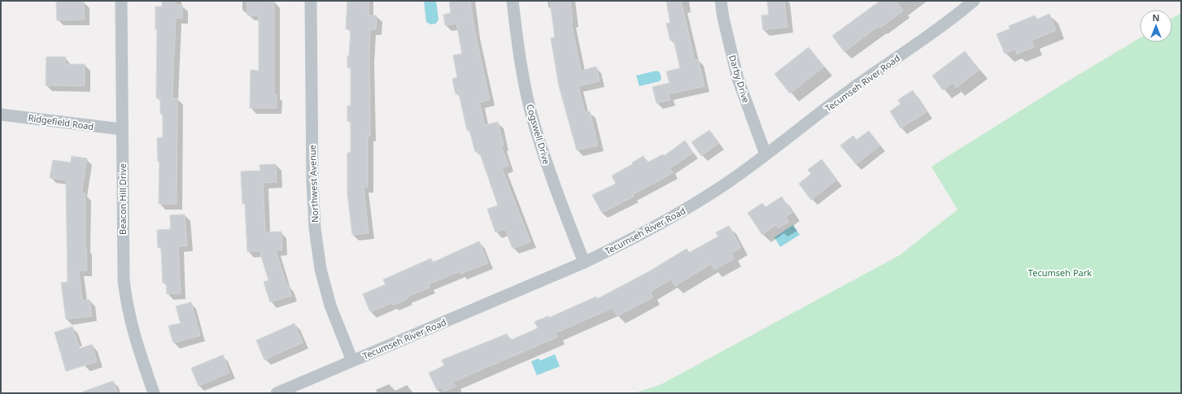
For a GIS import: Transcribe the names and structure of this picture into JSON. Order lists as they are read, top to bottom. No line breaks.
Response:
{"streets":{"street":["Darby Drive","Tecumseh River Road","Ridgefield Road","Cogswell Drive","Northwest Avenue","Beacon Hill Drive"]},"crossings":[["Darby Drive","Tecumseh River Road"],["Tecumseh River Road","Cogswell Drive"],["Tecumseh River Road","Northwest Avenue"],["Ridgefield Road","Beacon Hill Drive"]],"parks":["Tecumseh Park"],"north":"top"}
